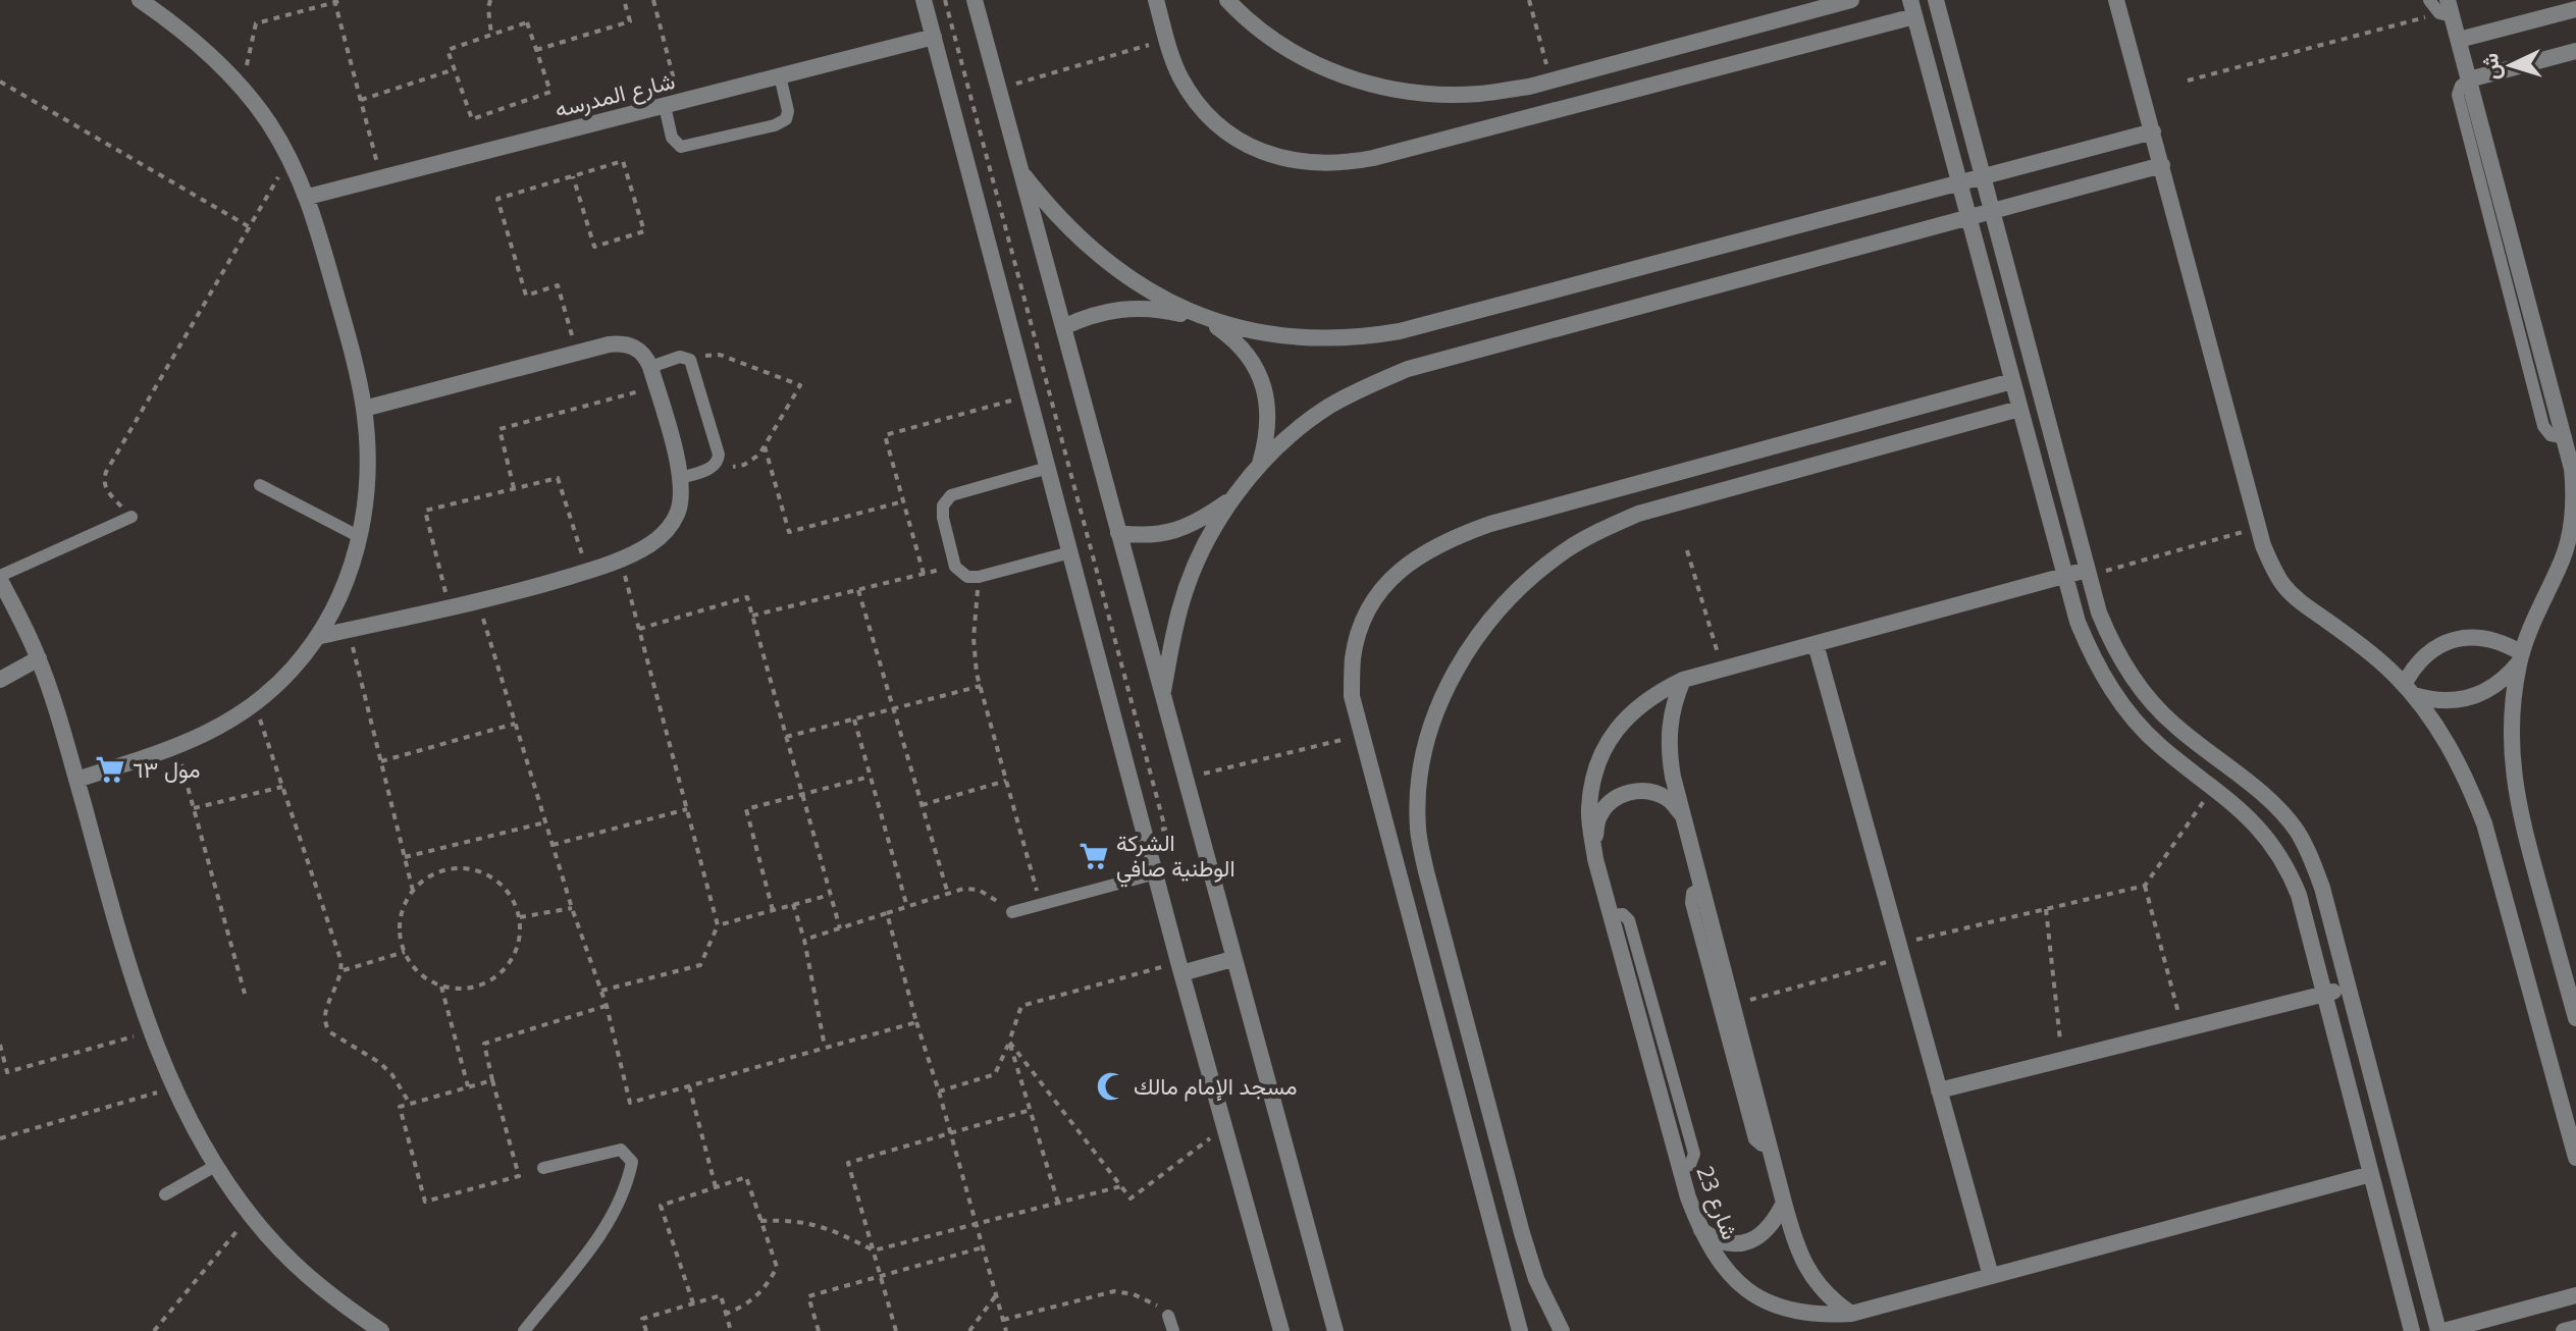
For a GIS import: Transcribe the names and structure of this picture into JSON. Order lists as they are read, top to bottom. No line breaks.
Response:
{"streets":{"street":["شارع المدرسه","شارع 23"]},"places":{"supermarket":["مول ٦٣","الشركة الوطنية صافي"],"mosque":["مسجد الإمام مالك"]},"north":"left"}
